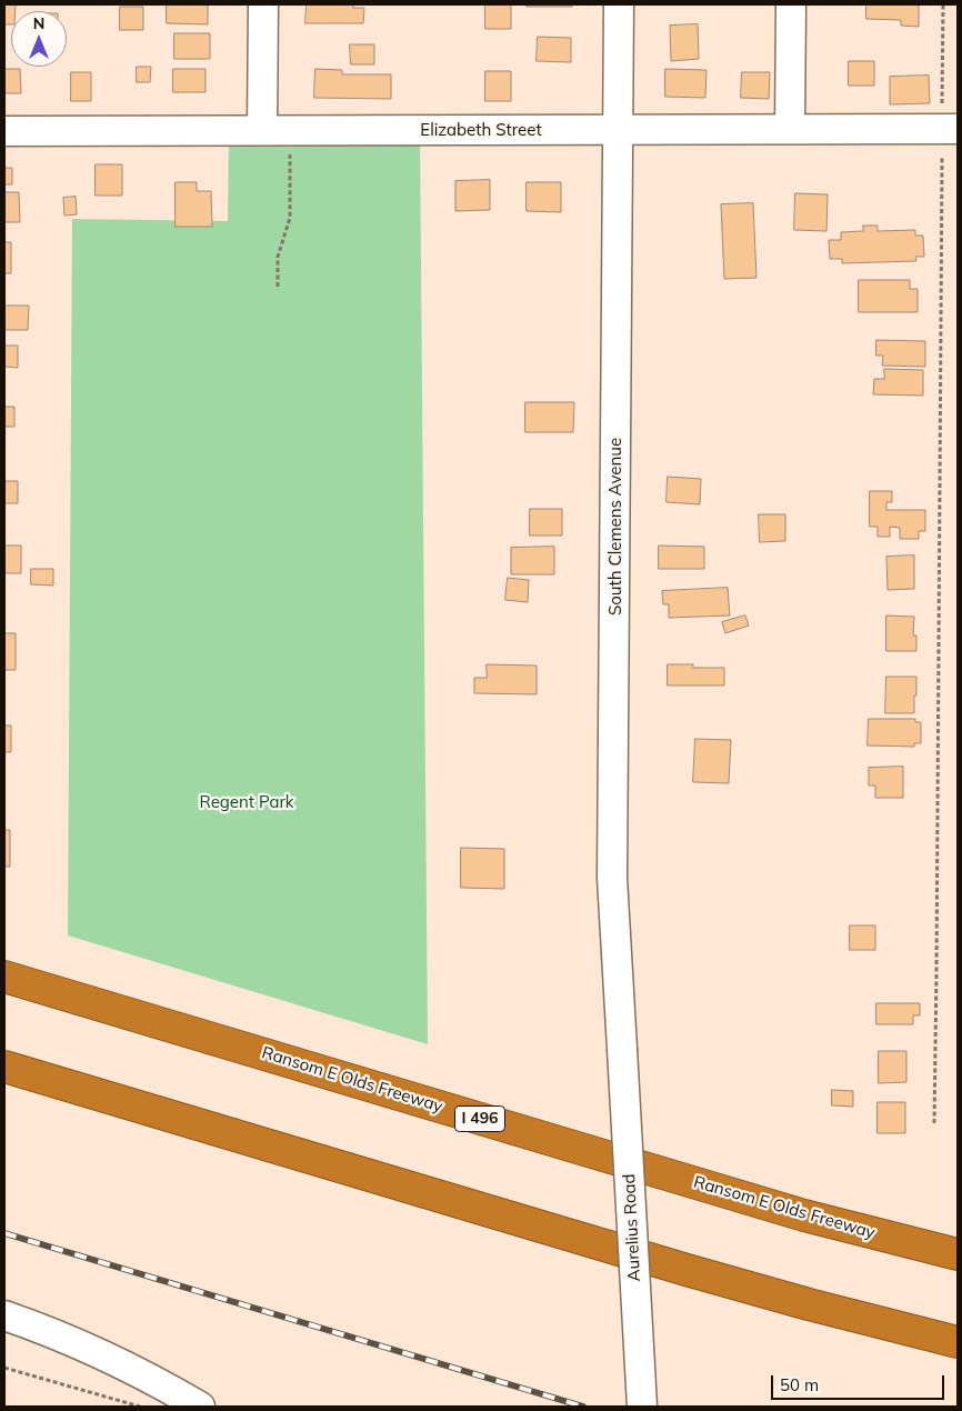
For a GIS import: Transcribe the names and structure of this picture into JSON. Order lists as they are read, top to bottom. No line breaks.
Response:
{"streets":{"highway":["Ransom E Olds Freeway","I 496"],"street":["Elizabeth Street","South Clemens Avenue","Aurelius Road"]},"crossings":[["Elizabeth Street","South Clemens Avenue"],["South Clemens Avenue","Aurelius Road"]],"parks":["Regent Park"],"scale_bar":"50 m","north":"top"}
